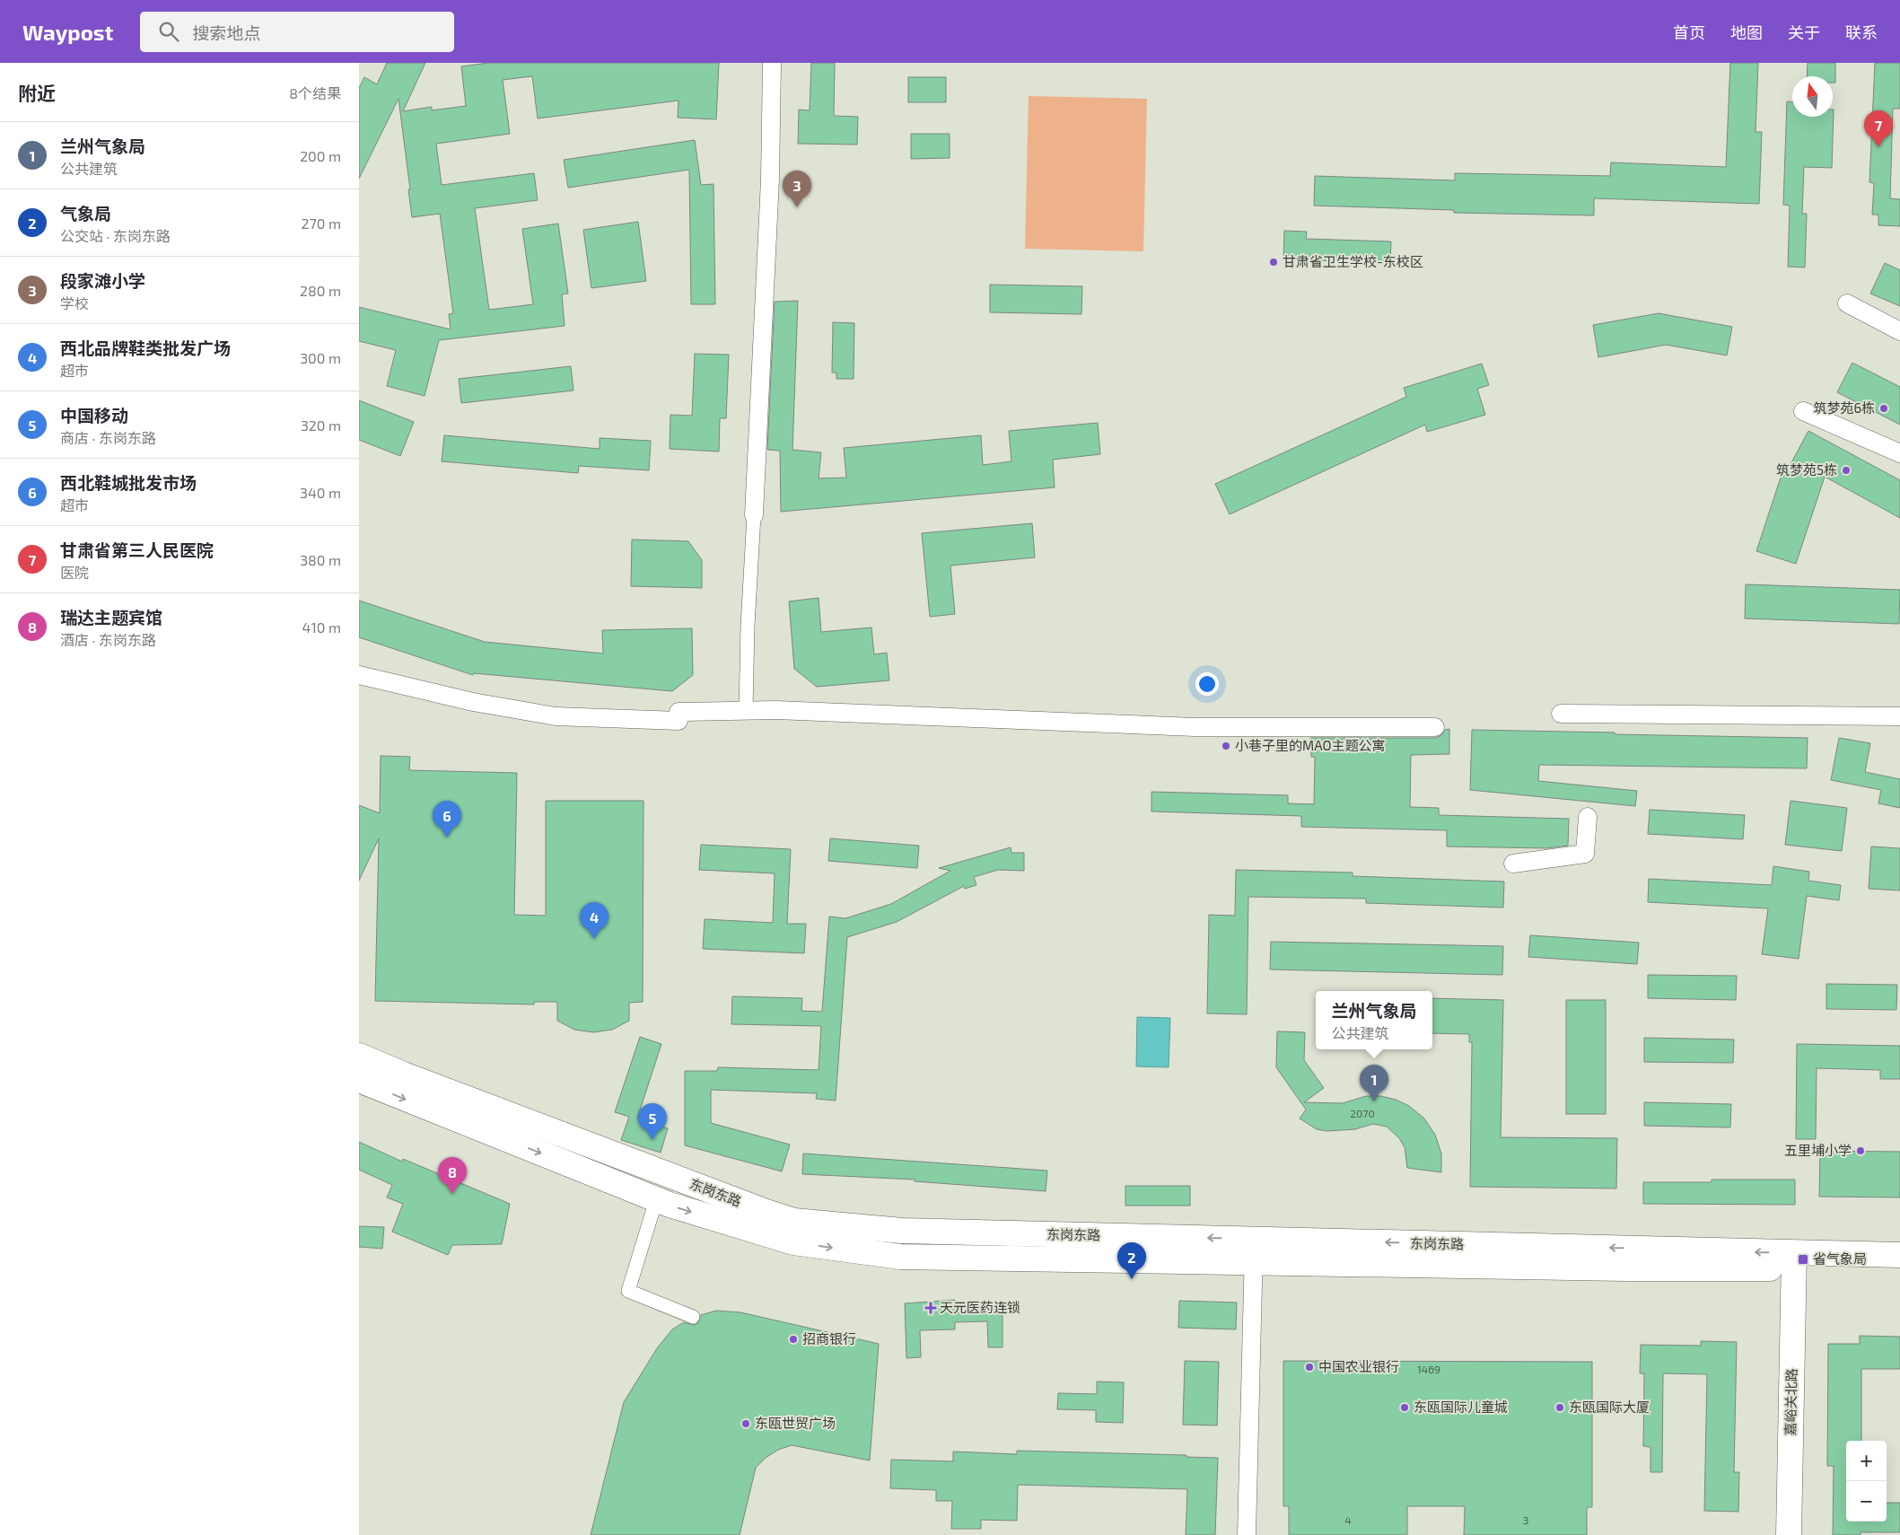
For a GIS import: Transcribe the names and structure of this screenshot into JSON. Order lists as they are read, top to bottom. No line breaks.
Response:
{"streets":{"main road":["东岗东路","嘉峪关北路"]},"crossings":[["东岗东路","嘉峪关北路"]],"places":{"other":["甘肃省卫生学校-东校区","筑梦苑6栋","筑梦苑5栋","小巷子里的MAO主题公寓","五里埔小学","招商银行","中国农业银行","东瓯国际儿童城","东瓯国际大厦","东瓯世贸广场"],"transit":["省气象局"],"health":["天元医药连锁"]},"house_numbers":["2070","1469","4","3"],"north":"top","page":{"header":"Waypost","search":"搜索地点","nav":["首页","地图","关于","联系"],"heading":["附近","8个结果"],"pins":["7","3","6","4","1","5","8","2"],"list":[{"mark":"1","name":"兰州气象局","note":"公共建筑","value":"200 m"},{"mark":"2","name":"气象局","note":"公交站 · 东岗东路","value":"270 m"},{"mark":"3","name":"段家滩小学","note":"学校","value":"280 m"},{"mark":"4","name":"西北品牌鞋类批发广场","note":"超市","value":"300 m"},{"mark":"5","name":"中国移动","note":"商店 · 东岗东路","value":"320 m"},{"mark":"6","name":"西北鞋城批发市场","note":"超市","value":"340 m"},{"mark":"7","name":"甘肃省第三人民医院","note":"医院","value":"380 m"},{"mark":"8","name":"瑞达主题宾馆","note":"酒店 · 东岗东路","value":"410 m"}],"popup":["兰州气象局","公共建筑"],"map_buttons":["+","−"]}}
